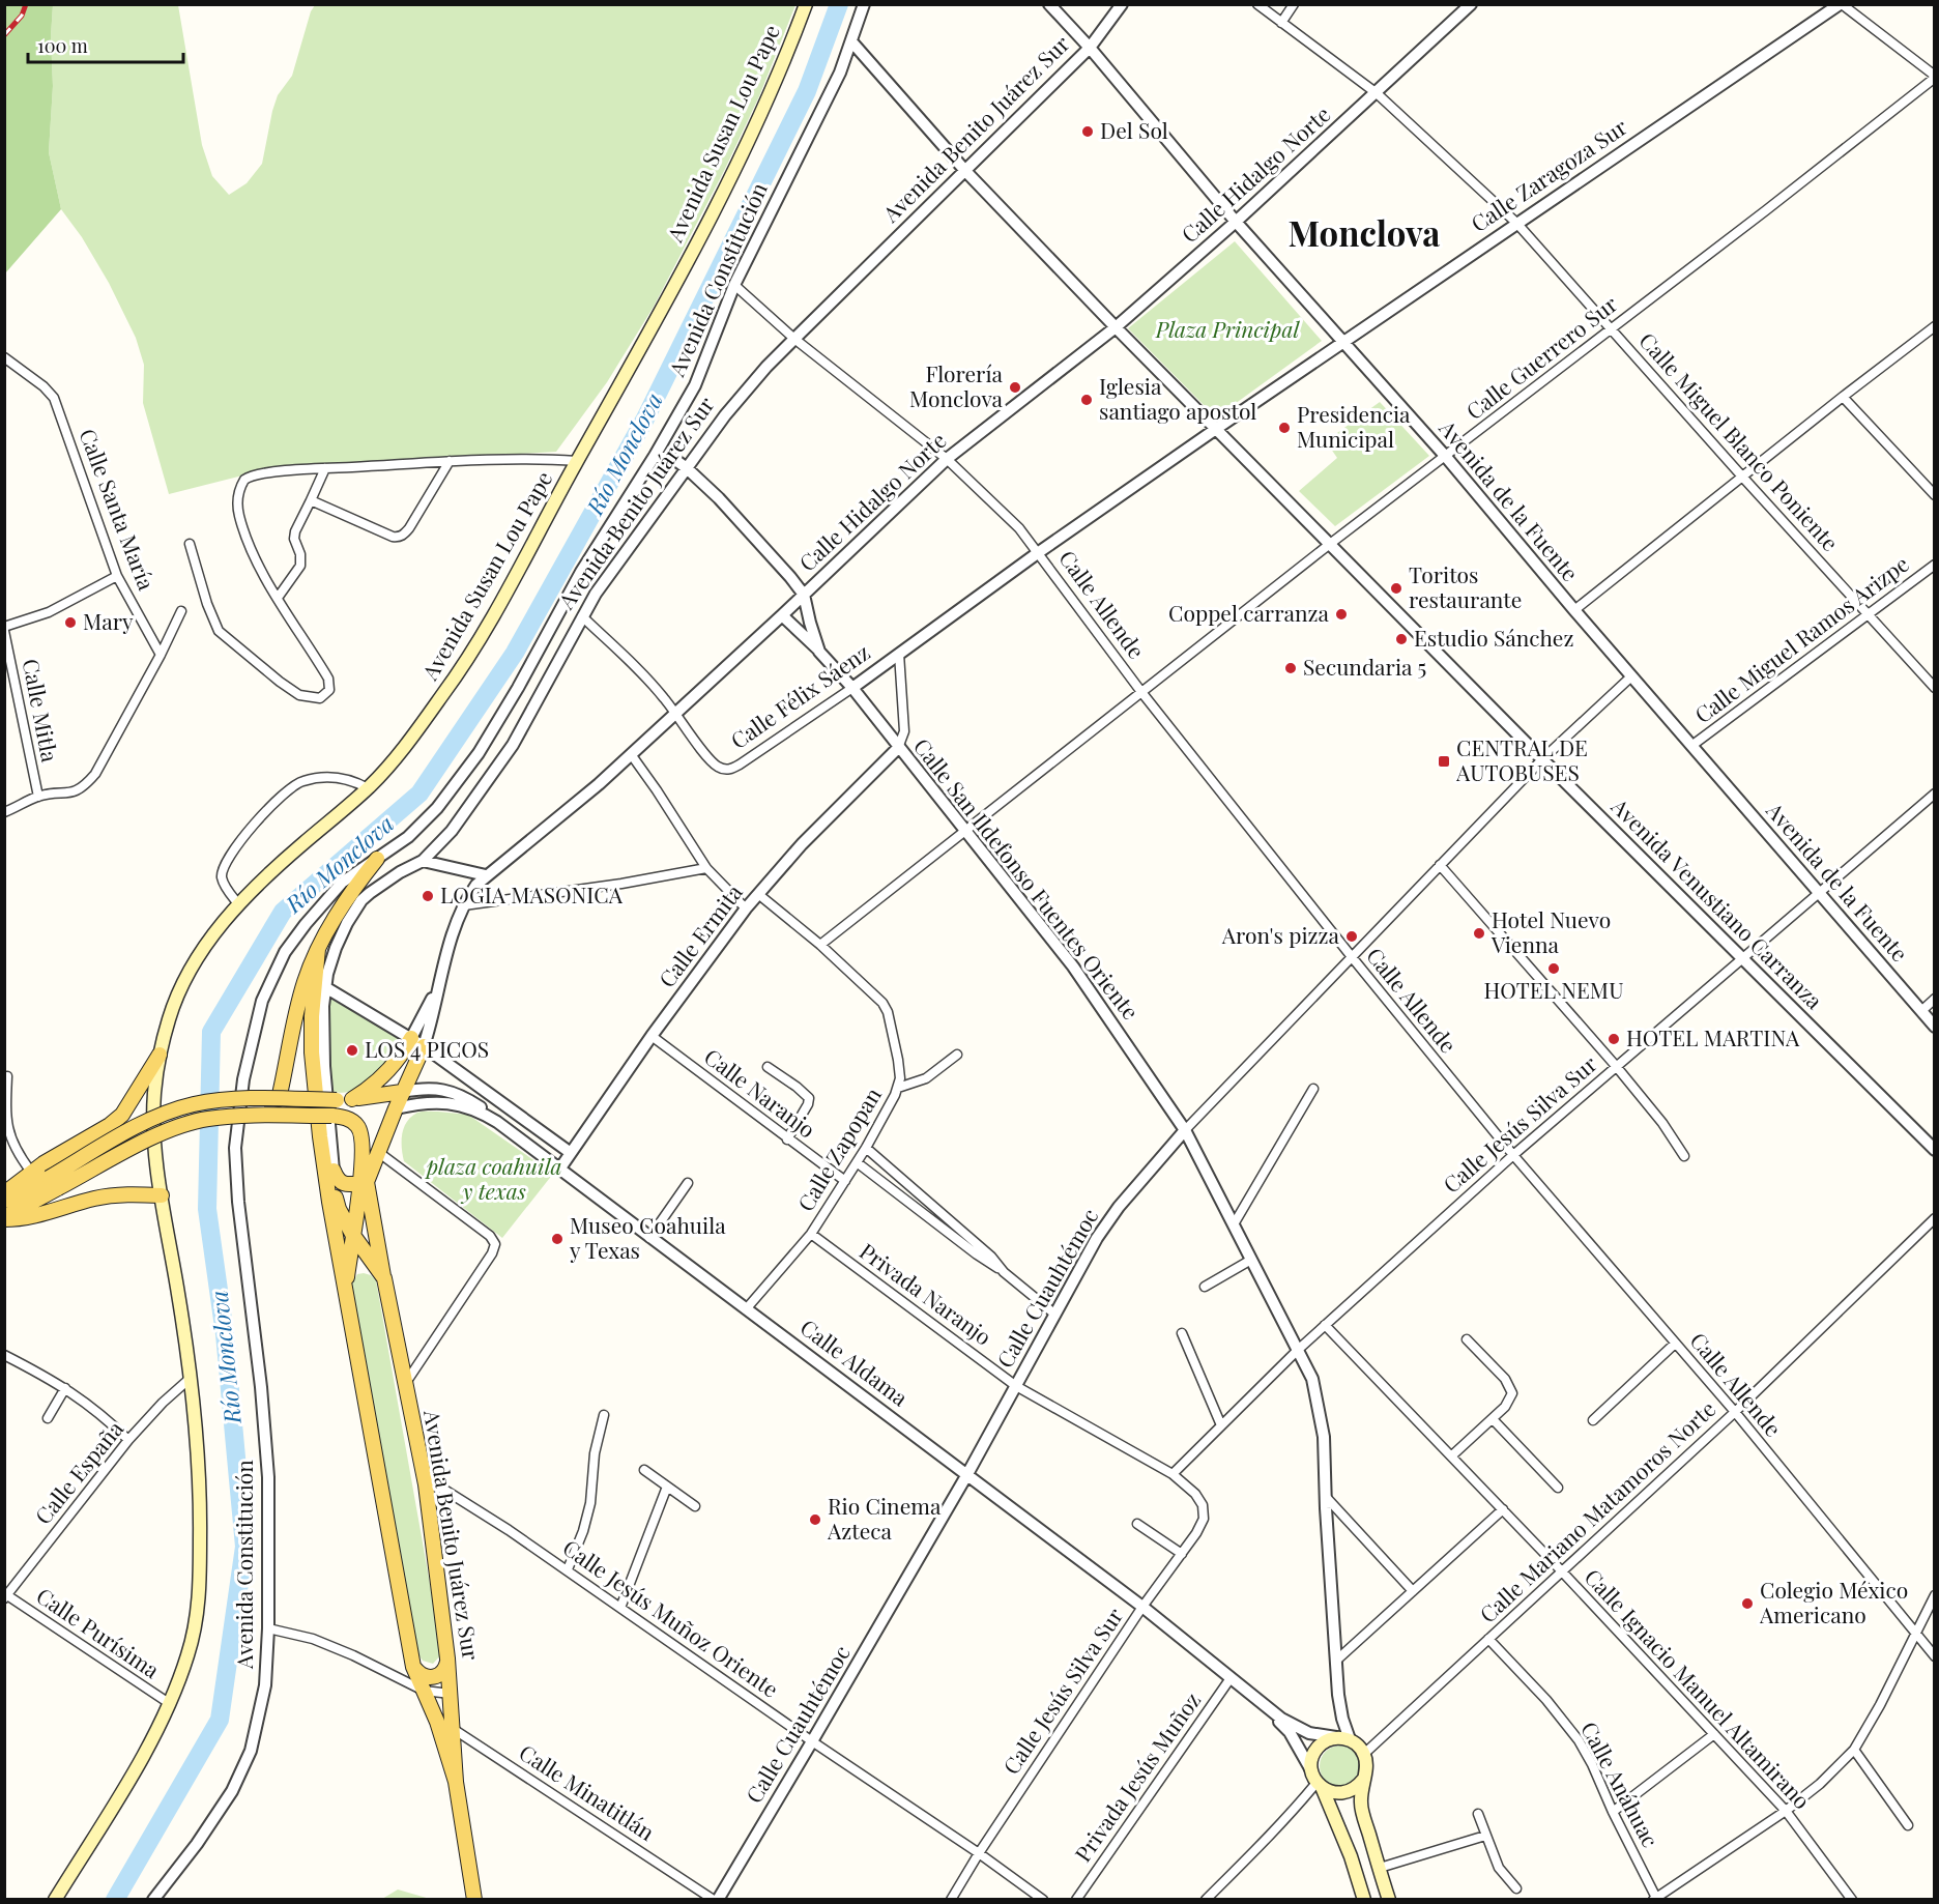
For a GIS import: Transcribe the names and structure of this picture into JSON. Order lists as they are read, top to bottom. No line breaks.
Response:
{"streets":{"main road":["Avenida Benito Juárez Sur","Avenida Susan Lou Pape"],"street":["Calle Hidalgo Norte","Calle Zaragoza Sur","Avenida Constitución","Calle Guerrero Sur","Calle Miguel Blanco Poniente","Avenida de la Fuente","Calle Santa María","Calle Allende","Calle Miguel Ramos Arizpe","Calle Félix Sáenz","Calle Mitla","Calle San Ildefonso Fuentes Oriente","Avenida Venustiano Carranza","Calle Ermita","Calle Naranjo","Calle Jesús Silva Sur","Calle Zapopan","Calle Cuauhtémoc","Privada Naranjo","Calle Aldama","Calle España","Calle Mariano Matamoros Norte","Calle Jesús Muñoz Oriente","Calle Purísima","Calle Ignacio Manuel Altamirano","Privada Jesús Muñoz","Calle Anáhuac","Calle Minatitlán"]},"crossings":[["Avenida Benito Juárez Sur","Avenida de la Fuente"],["Avenida Benito Juárez Sur","Calle Allende"],["Avenida Benito Juárez Sur","Calle Félix Sáenz"],["Avenida Benito Juárez Sur","Calle San Ildefonso Fuentes Oriente"],["Avenida Benito Juárez Sur","Avenida Venustiano Carranza"],["Avenida Benito Juárez Sur","Calle Jesús Muñoz Oriente"],["Avenida Benito Juárez Sur","Calle Minatitlán"],["Avenida Susan Lou Pape","Calle España"],["Avenida Susan Lou Pape","Calle Purísima"],["Calle Hidalgo Norte","Calle Miguel Blanco Poniente"],["Calle Hidalgo Norte","Avenida de la Fuente"],["Calle Hidalgo Norte","Calle Allende"],["Calle Hidalgo Norte","Calle Félix Sáenz"],["Calle Hidalgo Norte","Calle San Ildefonso Fuentes Oriente"],["Calle Hidalgo Norte","Avenida Venustiano Carranza"],["Calle Zaragoza Sur","Calle Miguel Blanco Poniente"],["Calle Zaragoza Sur","Avenida de la Fuente"],["Calle Zaragoza Sur","Calle Allende"],["Calle Zaragoza Sur","Calle Félix Sáenz"],["Calle Zaragoza Sur","Avenida Venustiano Carranza"],["Avenida Constitución","Calle Allende"],["Avenida Constitución","Calle San Ildefonso Fuentes Oriente"],["Avenida Constitución","Avenida Venustiano Carranza"],["Calle Guerrero Sur","Calle Miguel Blanco Poniente"],["Calle Guerrero Sur","Avenida de la Fuente"],["Calle Guerrero Sur","Calle Allende"],["Calle Guerrero Sur","Calle San Ildefonso Fuentes Oriente"],["Calle Guerrero Sur","Avenida Venustiano Carranza"],["Calle Guerrero Sur","Calle Zapopan"],["Calle Miguel Blanco Poniente","Calle Miguel Ramos Arizpe"],["Avenida de la Fuente","Calle Miguel Ramos Arizpe"],["Avenida de la Fuente","Calle Jesús Silva Sur"],["Avenida de la Fuente","Calle Cuauhtémoc"],["Calle Allende","Calle Félix Sáenz"],["Calle Allende","Calle Jesús Silva Sur"],["Calle Allende","Calle Cuauhtémoc"],["Calle Allende","Calle Mariano Matamoros Norte"],["Calle Félix Sáenz","Calle San Ildefonso Fuentes Oriente"],["Calle San Ildefonso Fuentes Oriente","Calle Ermita"],["Calle San Ildefonso Fuentes Oriente","Calle Jesús Silva Sur"],["Calle San Ildefonso Fuentes Oriente","Calle Cuauhtémoc"],["Calle San Ildefonso Fuentes Oriente","Calle Aldama"],["Calle San Ildefonso Fuentes Oriente","Calle Mariano Matamoros Norte"],["Avenida Venustiano Carranza","Calle Jesús Silva Sur"],["Avenida Venustiano Carranza","Calle Cuauhtémoc"],["Calle Ermita","Calle Naranjo"],["Calle Ermita","Calle Zapopan"],["Calle Ermita","Calle Aldama"],["Calle Naranjo","Calle Zapopan"],["Calle Jesús Silva Sur","Privada Naranjo"],["Calle Jesús Silva Sur","Calle Aldama"],["Calle Jesús Silva Sur","Calle Jesús Muñoz Oriente"],["Calle Jesús Silva Sur","Calle Ignacio Manuel Altamirano"],["Calle Zapopan","Privada Naranjo"],["Calle Zapopan","Calle Aldama"],["Calle Cuauhtémoc","Privada Naranjo"],["Calle Cuauhtémoc","Calle Aldama"],["Calle Cuauhtémoc","Calle Jesús Muñoz Oriente"],["Calle Cuauhtémoc","Calle Minatitlán"],["Calle Aldama","Calle Mariano Matamoros Norte"],["Calle Aldama","Privada Jesús Muñoz"],["Calle España","Calle Purísima"],["Calle Mariano Matamoros Norte","Calle Ignacio Manuel Altamirano"],["Calle Mariano Matamoros Norte","Calle Anáhuac"]],"districts":["Monclova"],"water":["Río Monclova"],"parks":["Plaza Principal","plaza coahuila y texas"],"places":{"other":["Del Sol","Florería Monclova","Iglesia santiago apostol","Presidencia Municipal","Toritos restaurante","Coppel carranza","Mary","Estudio Sánchez","Secundaria 5","LOGIA MASONICA","Hotel Nuevo Vienna","Aron's pizza","HOTEL NEMU","HOTEL MARTINA","LOS 4 PICOS","Museo Coahuila y Texas","Rio Cinema Azteca","Colegio México Americano"],"transit":["CENTRAL DE AUTOBUSES"]},"scale_bar":"100 m"}
